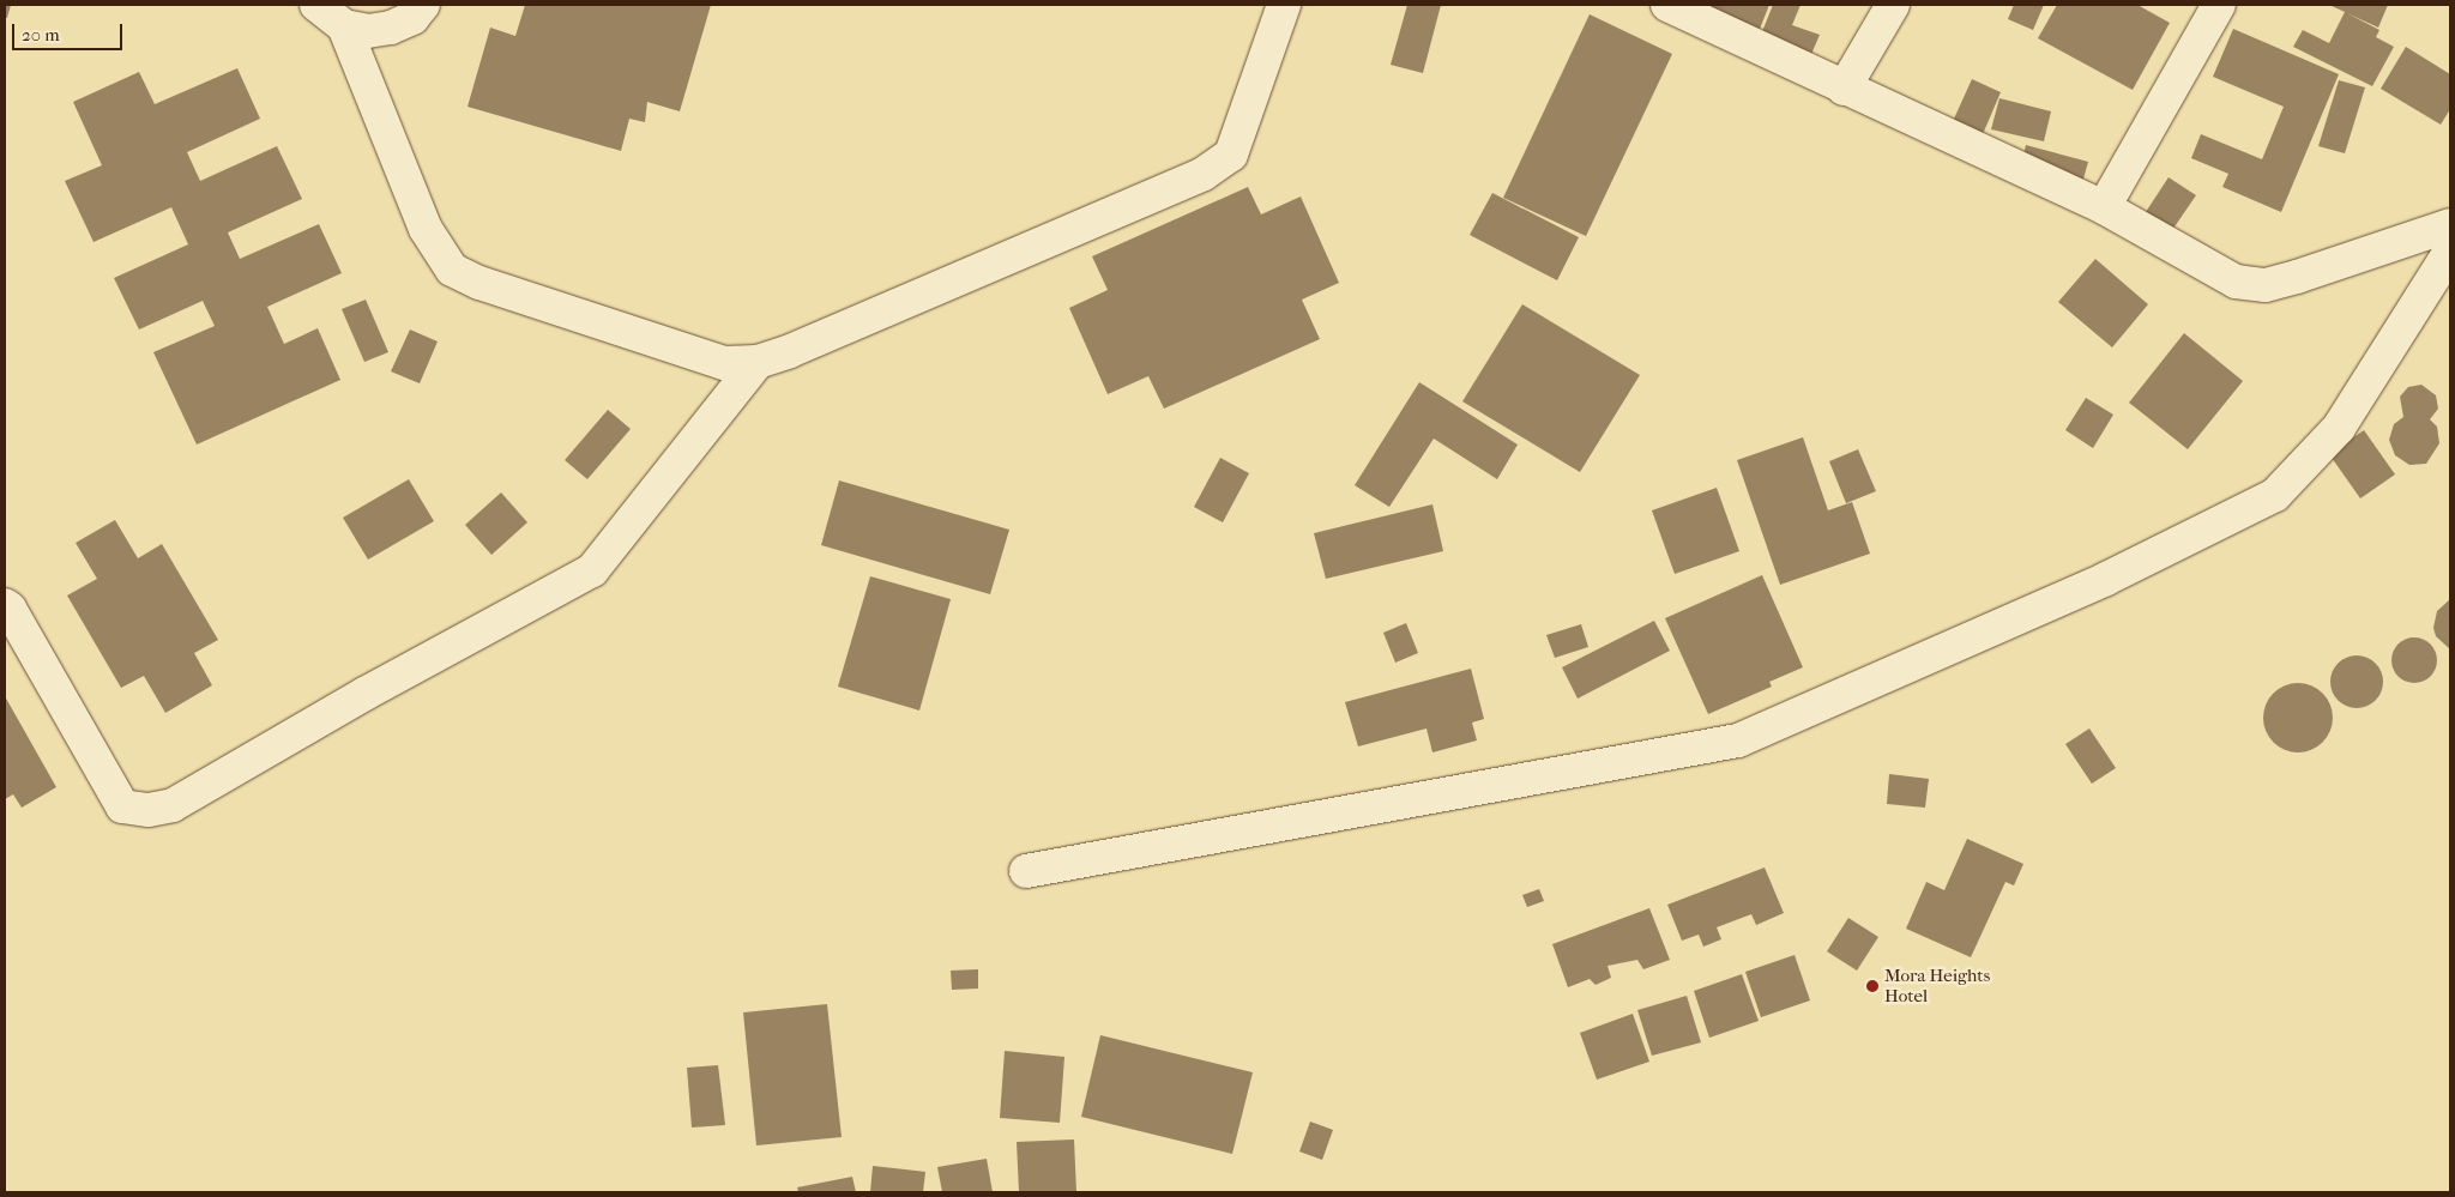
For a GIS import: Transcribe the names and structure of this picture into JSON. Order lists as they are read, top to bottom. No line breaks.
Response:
{"places":["Mora Heights Hotel"],"scale_bar":"20 m"}
